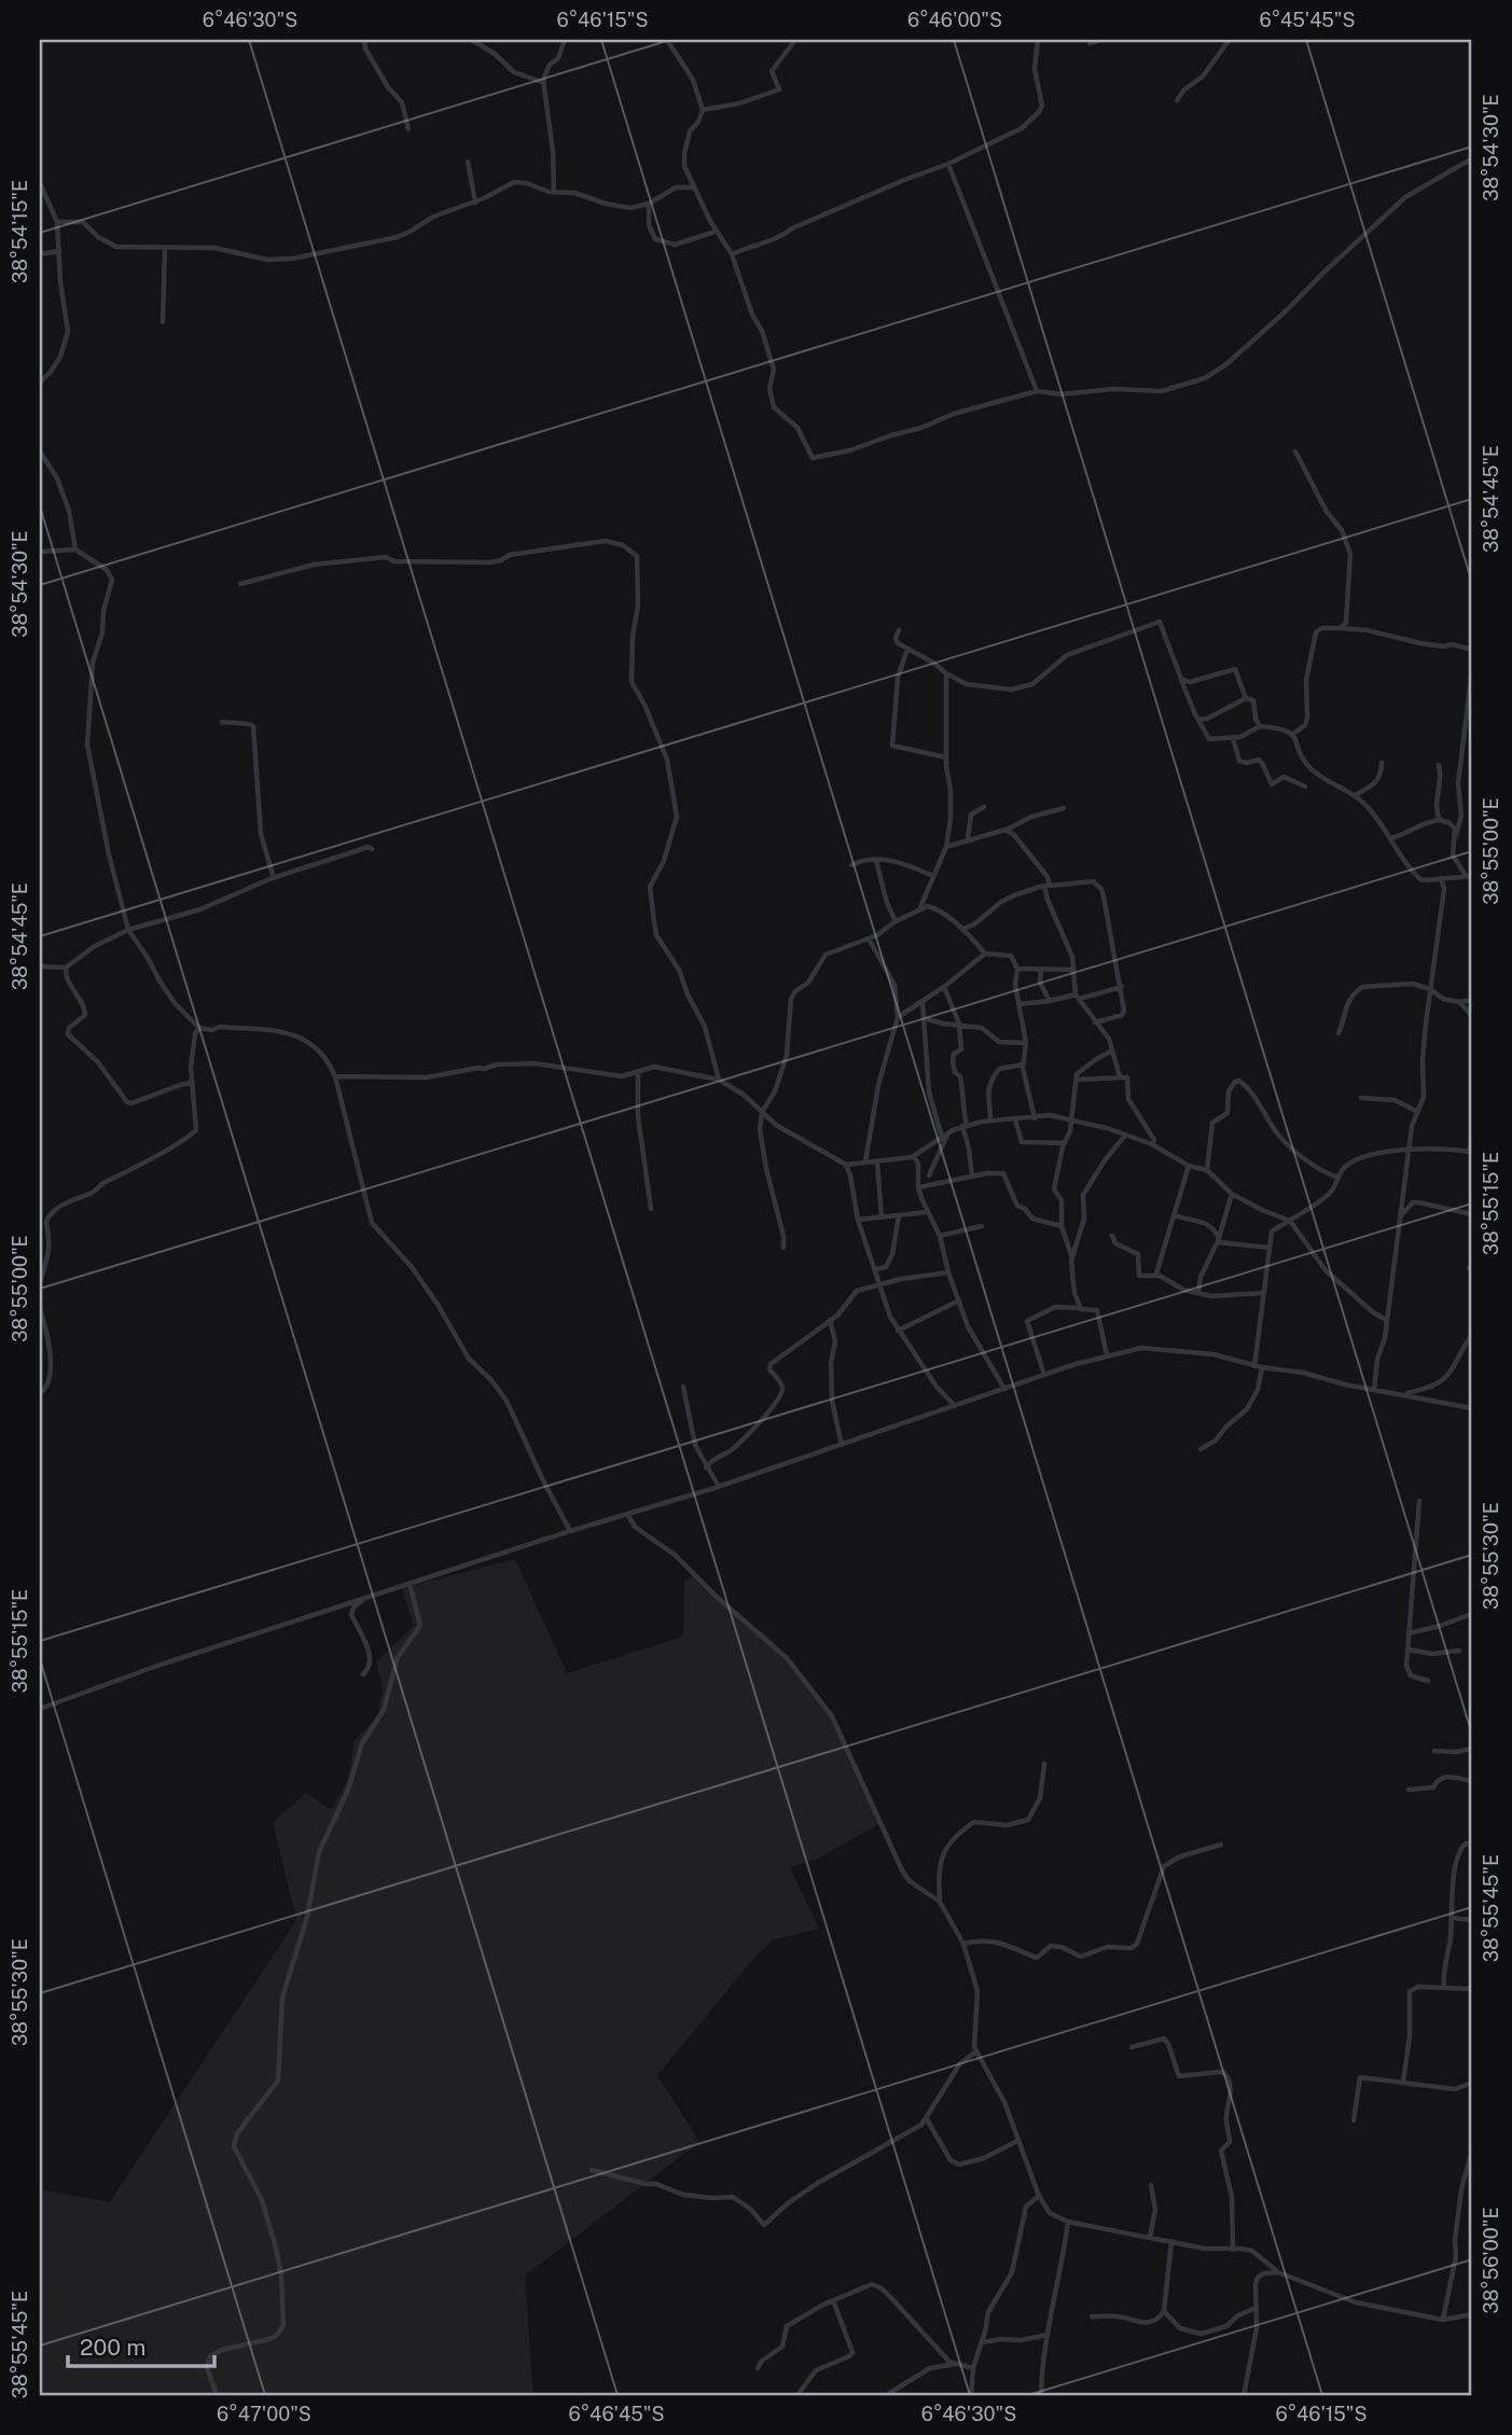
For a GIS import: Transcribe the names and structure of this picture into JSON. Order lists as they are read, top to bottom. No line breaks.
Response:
{"scale_bar":"200 m","coordinates":["6°46'30\"S","6°46'15\"S","6°46'00\"S","6°45'45\"S","38°54'30\"E","38°54'15\"E","38°54'45\"E","38°55'00\"E","38°55'15\"E","38°55'30\"E","38°55'45\"E","38°56'00\"E","6°47'00\"S","6°46'45\"S"]}
